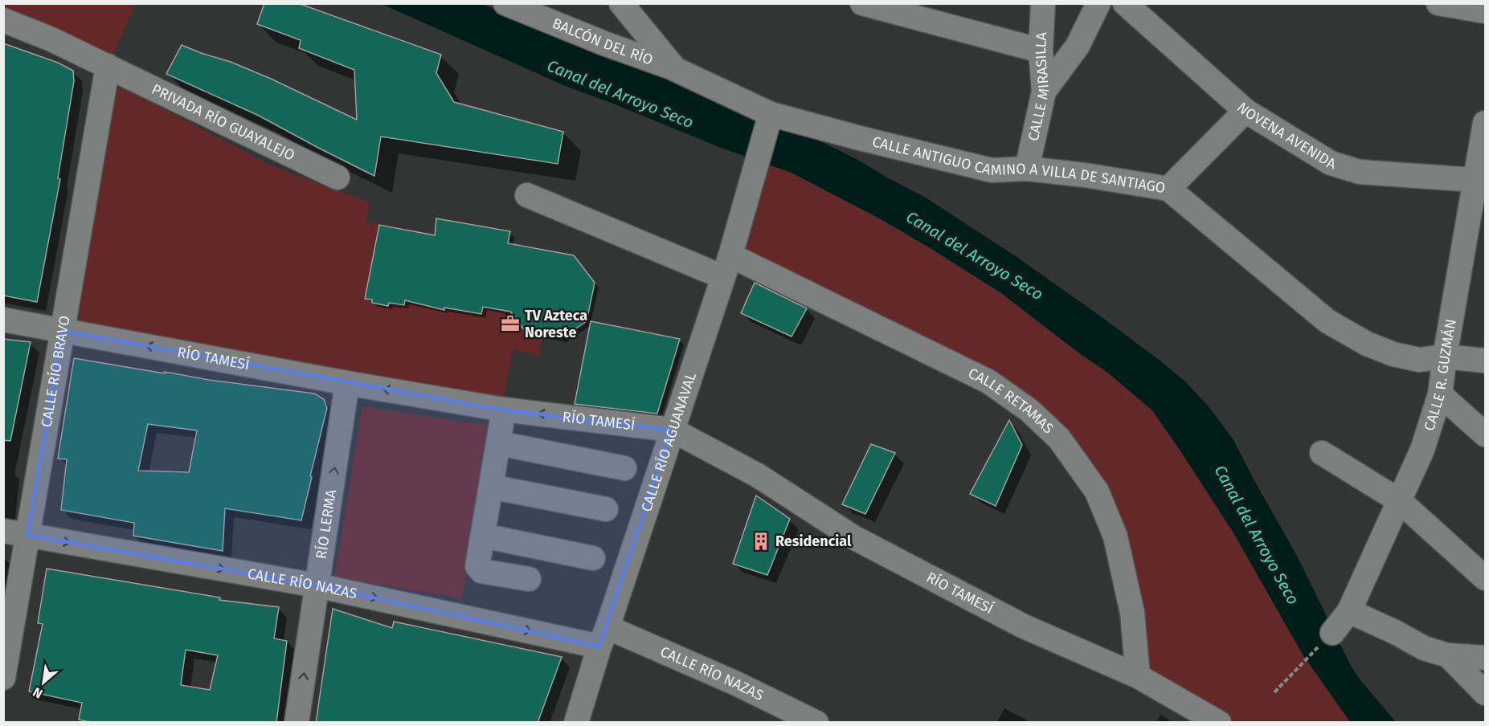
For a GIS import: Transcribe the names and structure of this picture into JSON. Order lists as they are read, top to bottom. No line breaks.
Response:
{"streets":{"street":["BALCÓN DEL RÍO","CALLE MIRASILLA","PRIVADA RÍO GUAYALEJO","NOVENA AVENIDA","CALLE ANTIGUO CAMINO A VILLA DE SANTIAGO","RÍO TAMESÍ","CALLE RÍO BRAVO","CALLE R. GUZMÁN","CALLE RETAMAS","CALLE RÍO AGUANAVAL","RÍO LERMA","CALLE RÍO NAZAS"]},"crossings":[["CALLE MIRASILLA","CALLE ANTIGUO CAMINO A VILLA DE SANTIAGO"],["PRIVADA RÍO GUAYALEJO","CALLE RÍO BRAVO"],["NOVENA AVENIDA","CALLE R. GUZMÁN"],["CALLE ANTIGUO CAMINO A VILLA DE SANTIAGO","CALLE R. GUZMÁN"],["CALLE ANTIGUO CAMINO A VILLA DE SANTIAGO","CALLE RÍO AGUANAVAL"],["RÍO TAMESÍ","CALLE RÍO BRAVO"],["RÍO TAMESÍ","CALLE RETAMAS"],["RÍO TAMESÍ","CALLE RÍO AGUANAVAL"],["RÍO TAMESÍ","RÍO LERMA"],["CALLE RÍO BRAVO","CALLE RÍO NAZAS"],["CALLE RETAMAS","CALLE RÍO AGUANAVAL"],["CALLE RÍO AGUANAVAL","CALLE RÍO NAZAS"],["RÍO LERMA","CALLE RÍO NAZAS"]],"water":["Canal del Arroyo Seco"],"places":{"office":["TV Azteca Noreste"],"building":["Residencial"]},"north":"bottom left"}
